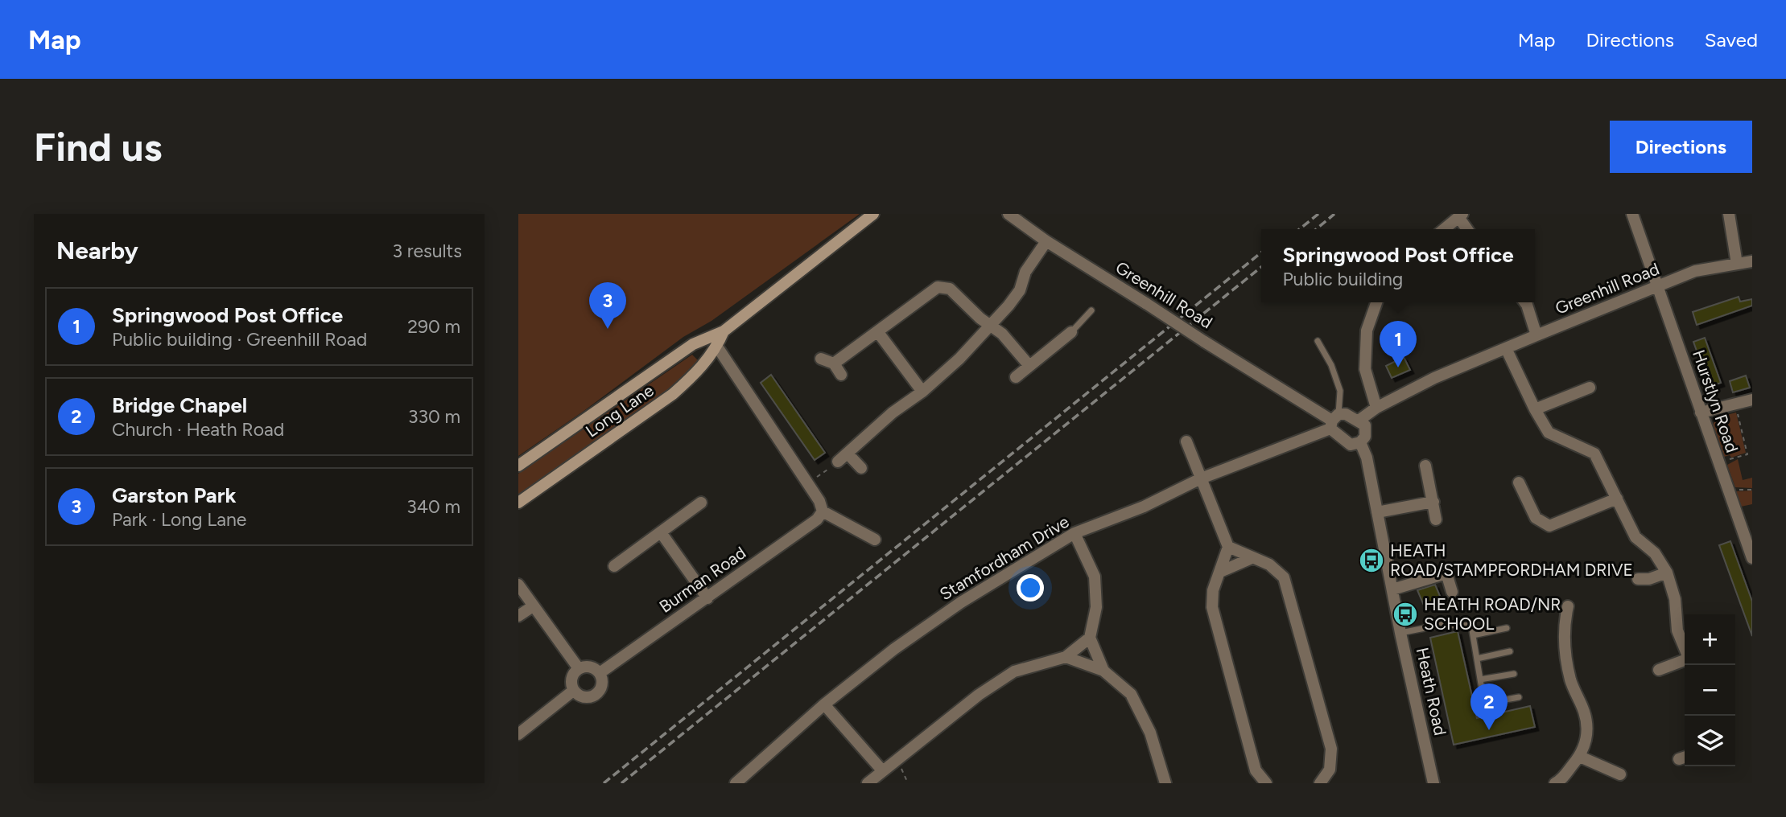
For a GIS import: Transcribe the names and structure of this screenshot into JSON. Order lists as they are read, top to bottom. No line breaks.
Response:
{"streets":{"street":["Greenhill Road","Hurstlyn Road","Long Lane","Stamfordham Drive","Burman Road","Heath Road"]},"crossings":[["Greenhill Road","Hurstlyn Road"],["Greenhill Road","Stamfordham Drive"],["Greenhill Road","Heath Road"]],"places":{"bus stop":["HEATH ROAD/STAMPFORDHAM DRIVE","HEATH ROAD/NR SCHOOL"]},"page":{"header":"Map","nav":["Map","Directions","Saved"],"buttons":"Directions","title":"Find us","heading":["Nearby","3 results"],"popup":["Springwood Post Office","Public building"],"pins":["3","1","2"],"list":[{"mark":"1","name":"Springwood Post Office","note":"Public building · Greenhill Road","value":"290 m"},{"mark":"2","name":"Bridge Chapel","note":"Church · Heath Road","value":"330 m"},{"mark":"3","name":"Garston Park","note":"Park · Long Lane","value":"340 m"}],"map_buttons":["+","−"]}}
